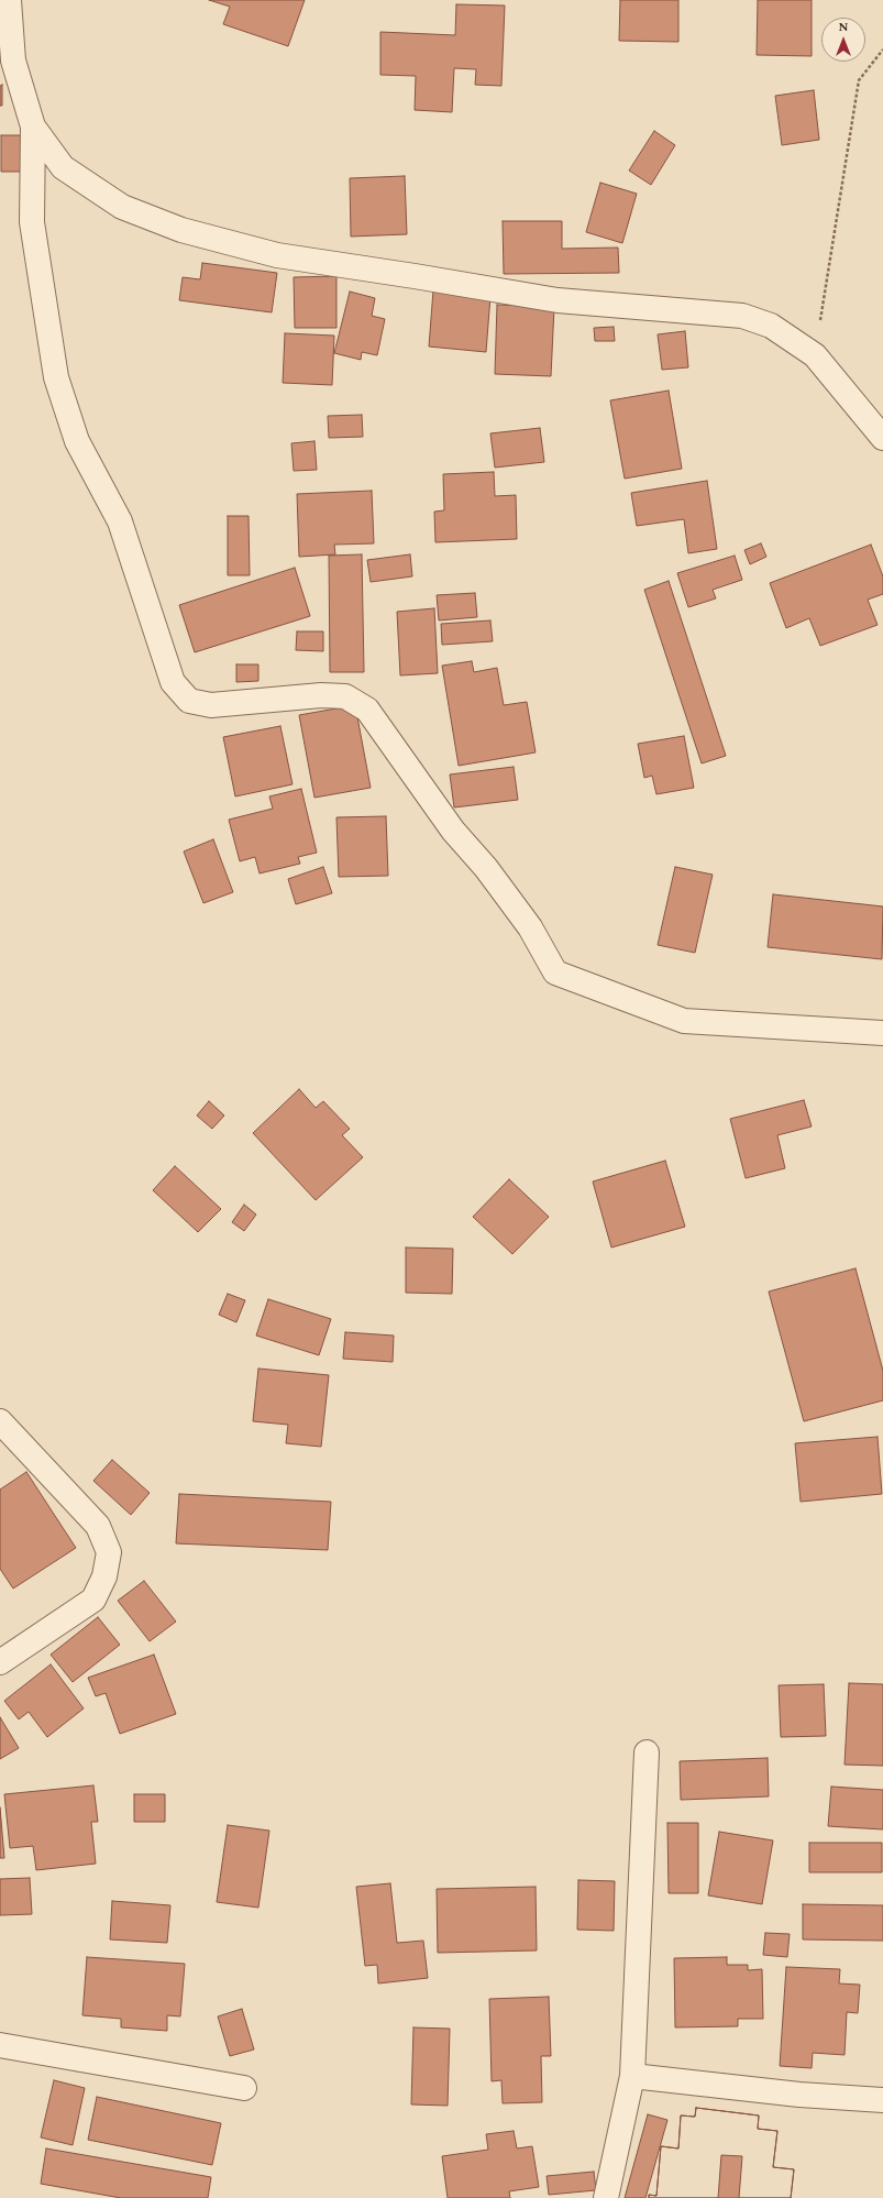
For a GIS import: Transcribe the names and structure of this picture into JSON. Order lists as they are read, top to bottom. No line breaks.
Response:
{"north":"top"}
